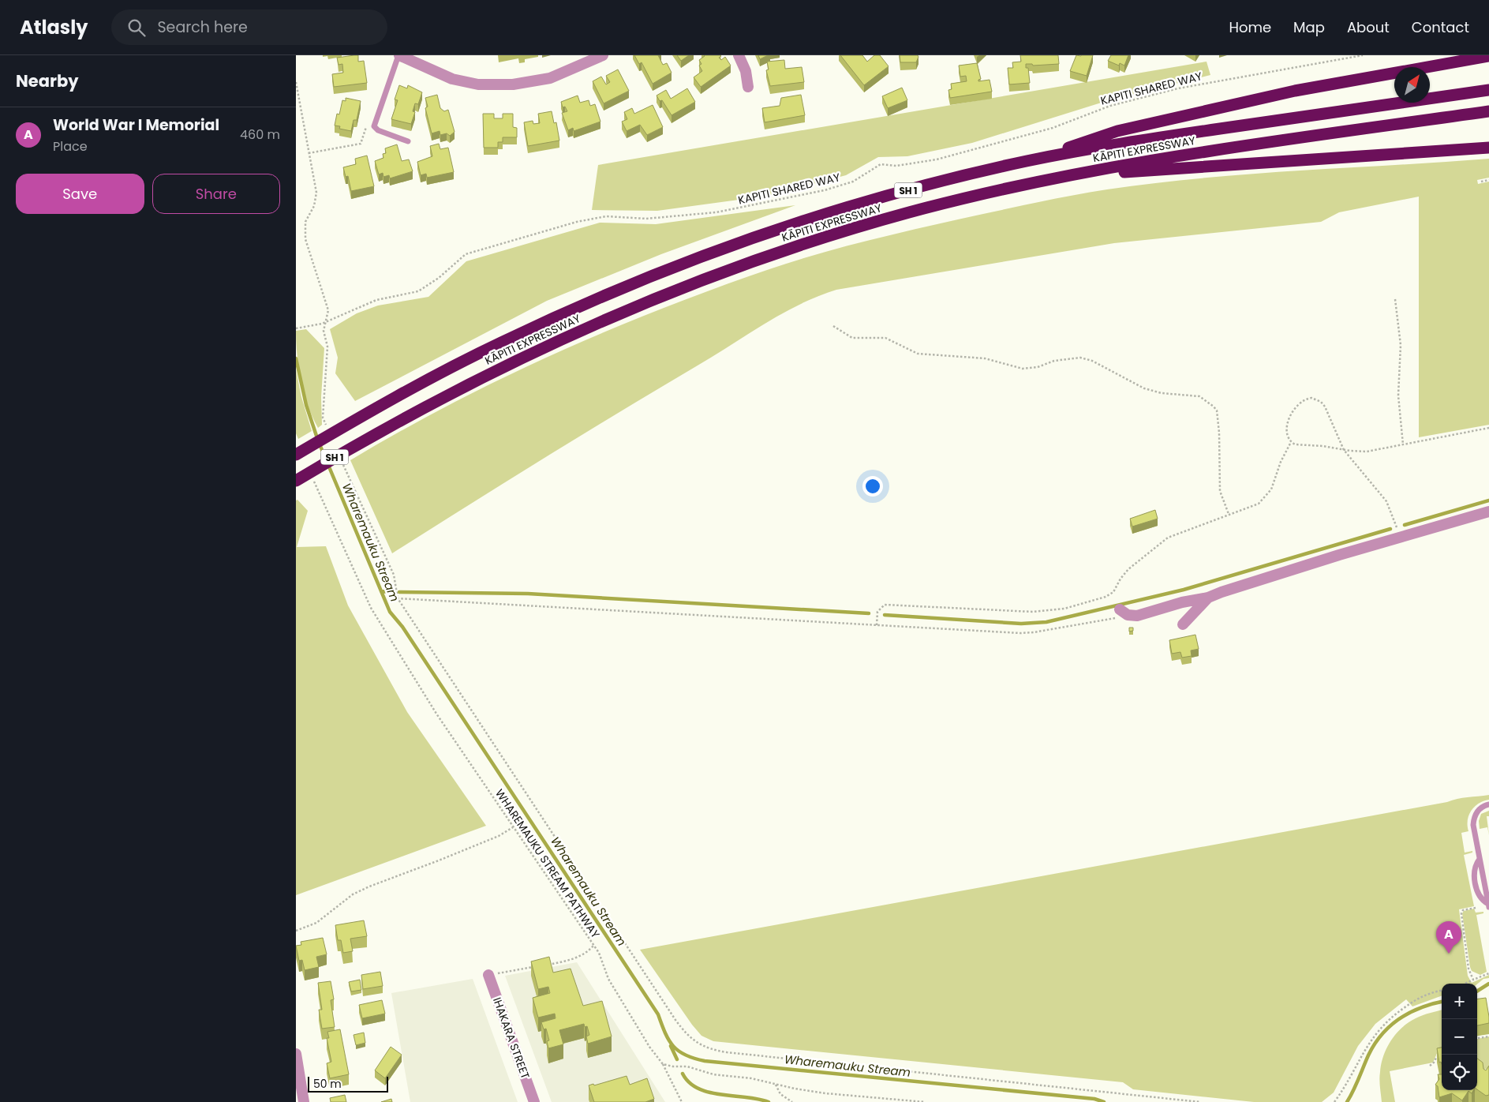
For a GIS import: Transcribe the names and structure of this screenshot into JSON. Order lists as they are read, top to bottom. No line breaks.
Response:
{"streets":{"highway":["KĀPITI EXPRESSWAY","SH 1"],"street":["IHAKARA STREET"],"path":["KAPITI SHARED WAY","WHAREMAUKU STREAM PATHWAY"]},"water":["Wharemauku Stream"],"scale_bar":"50 m","north":"top right","page":{"header":"Atlasly","search":"Search here","nav":["Home","Map","About","Contact"],"heading":"Nearby","list":[{"mark":"A","name":"World War I Memorial","note":"Place","value":"460 m"}],"buttons":["Save","Share"],"pins":"A","map_buttons":["+","−"],"scale":"50 m"}}
